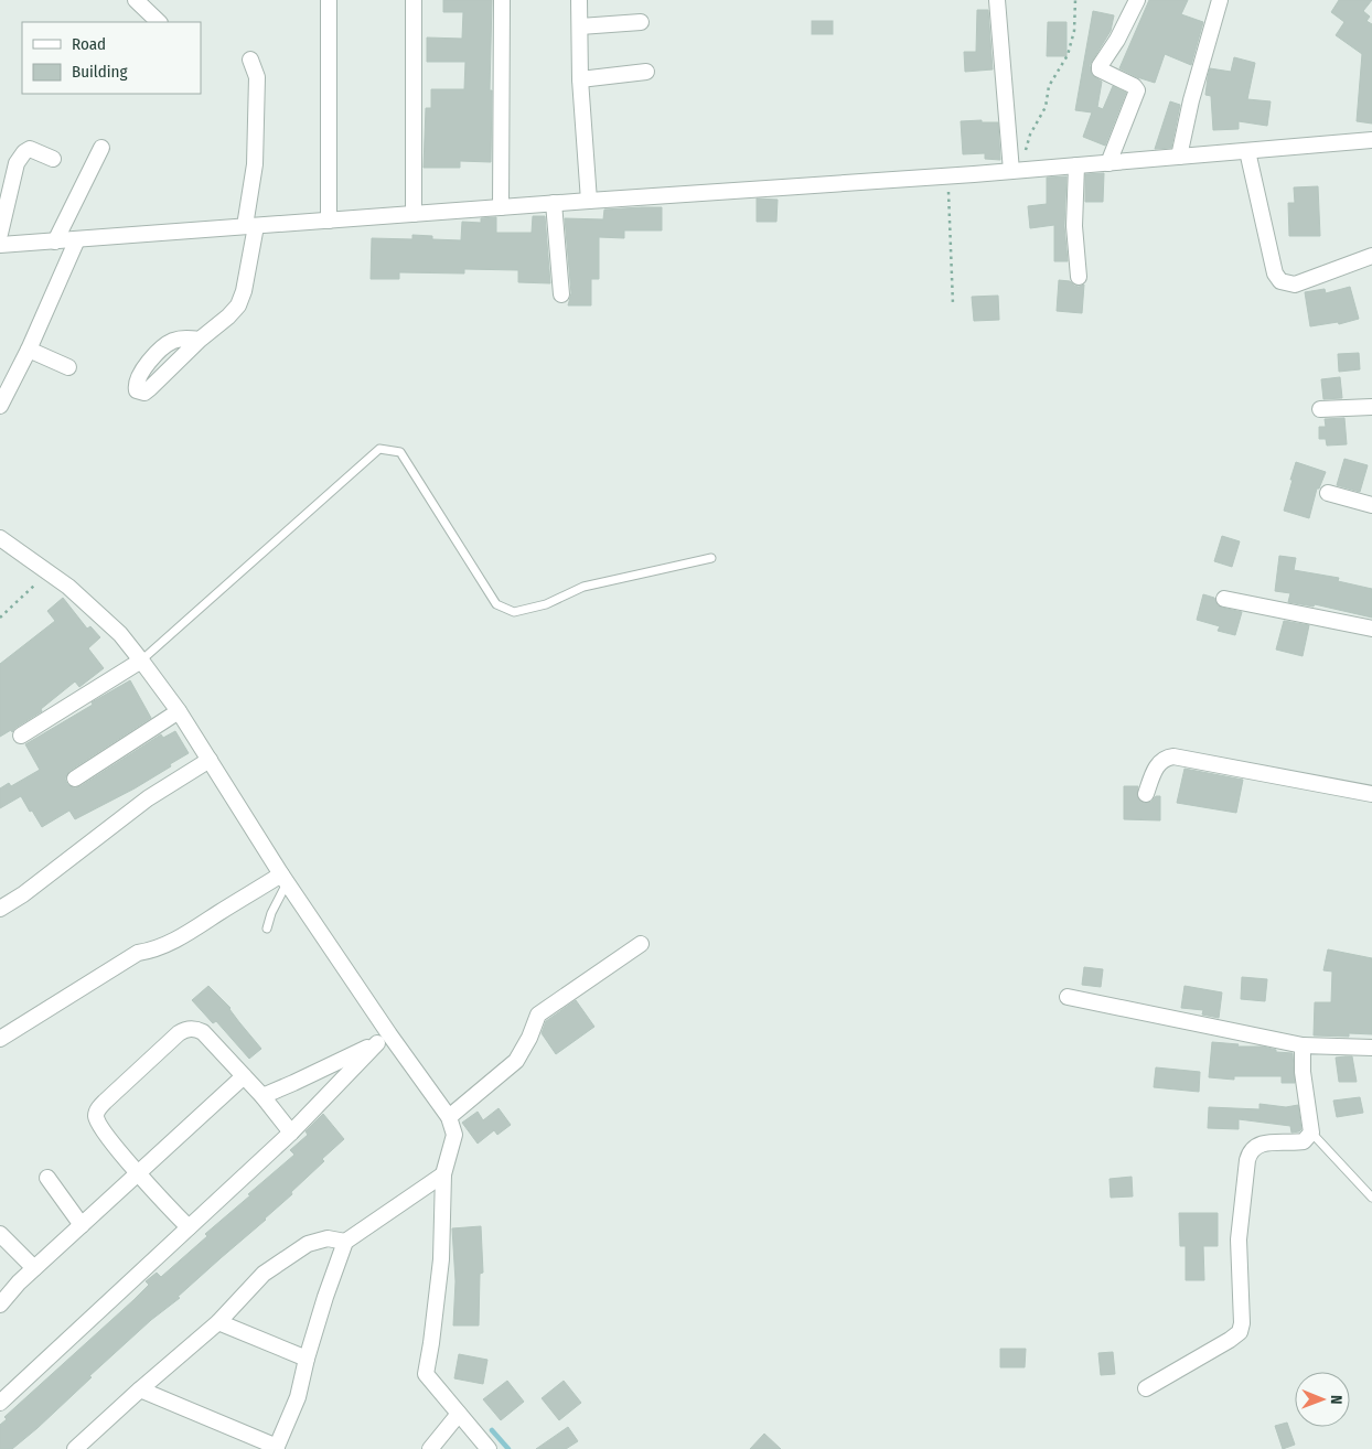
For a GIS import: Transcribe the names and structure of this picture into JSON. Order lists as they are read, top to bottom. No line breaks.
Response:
{"legend":["Road","Building"],"north":"right"}
